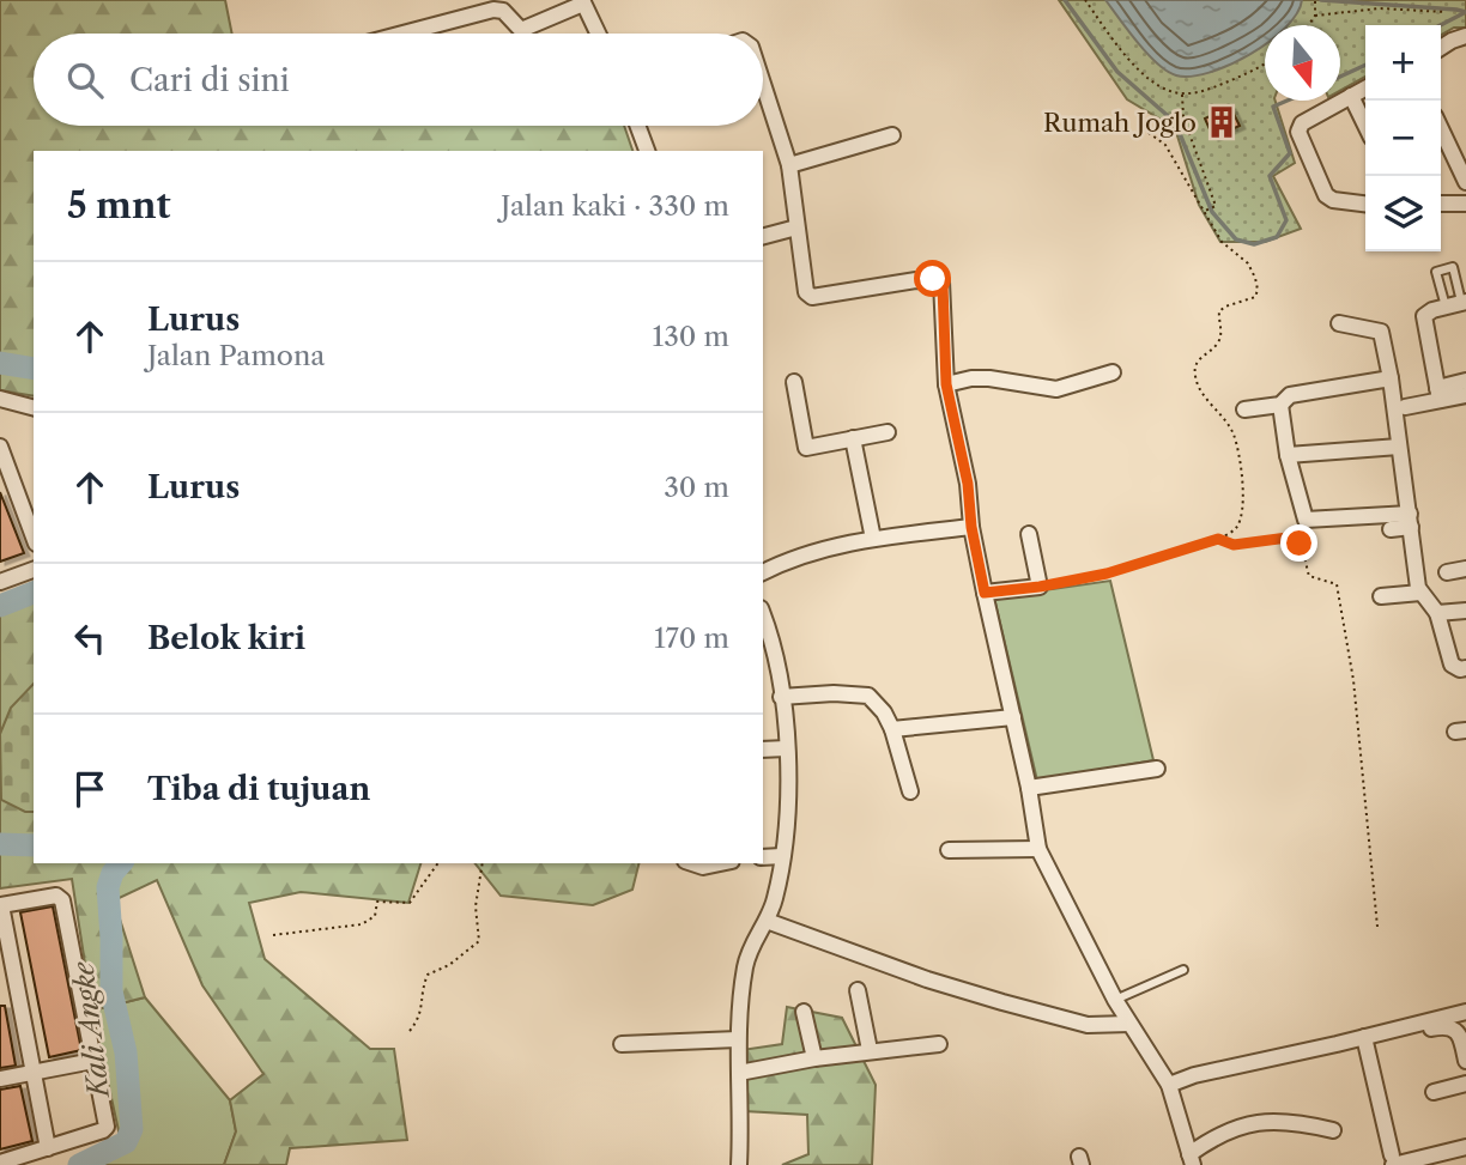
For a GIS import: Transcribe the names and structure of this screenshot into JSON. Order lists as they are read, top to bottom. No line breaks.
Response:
{"water":["Kali Angke"],"places":{"building":["Rumah Joglo"]},"north":"bottom","page":{"map_buttons":["+","−"],"search":"Cari di sini","heading":["5 mnt","Jalan kaki · 330 m"],"list":[["Lurus","Jalan Pamona","130 m"],["Lurus","30 m"],["Belok kiri","170 m"],"Tiba di tujuan"]}}
